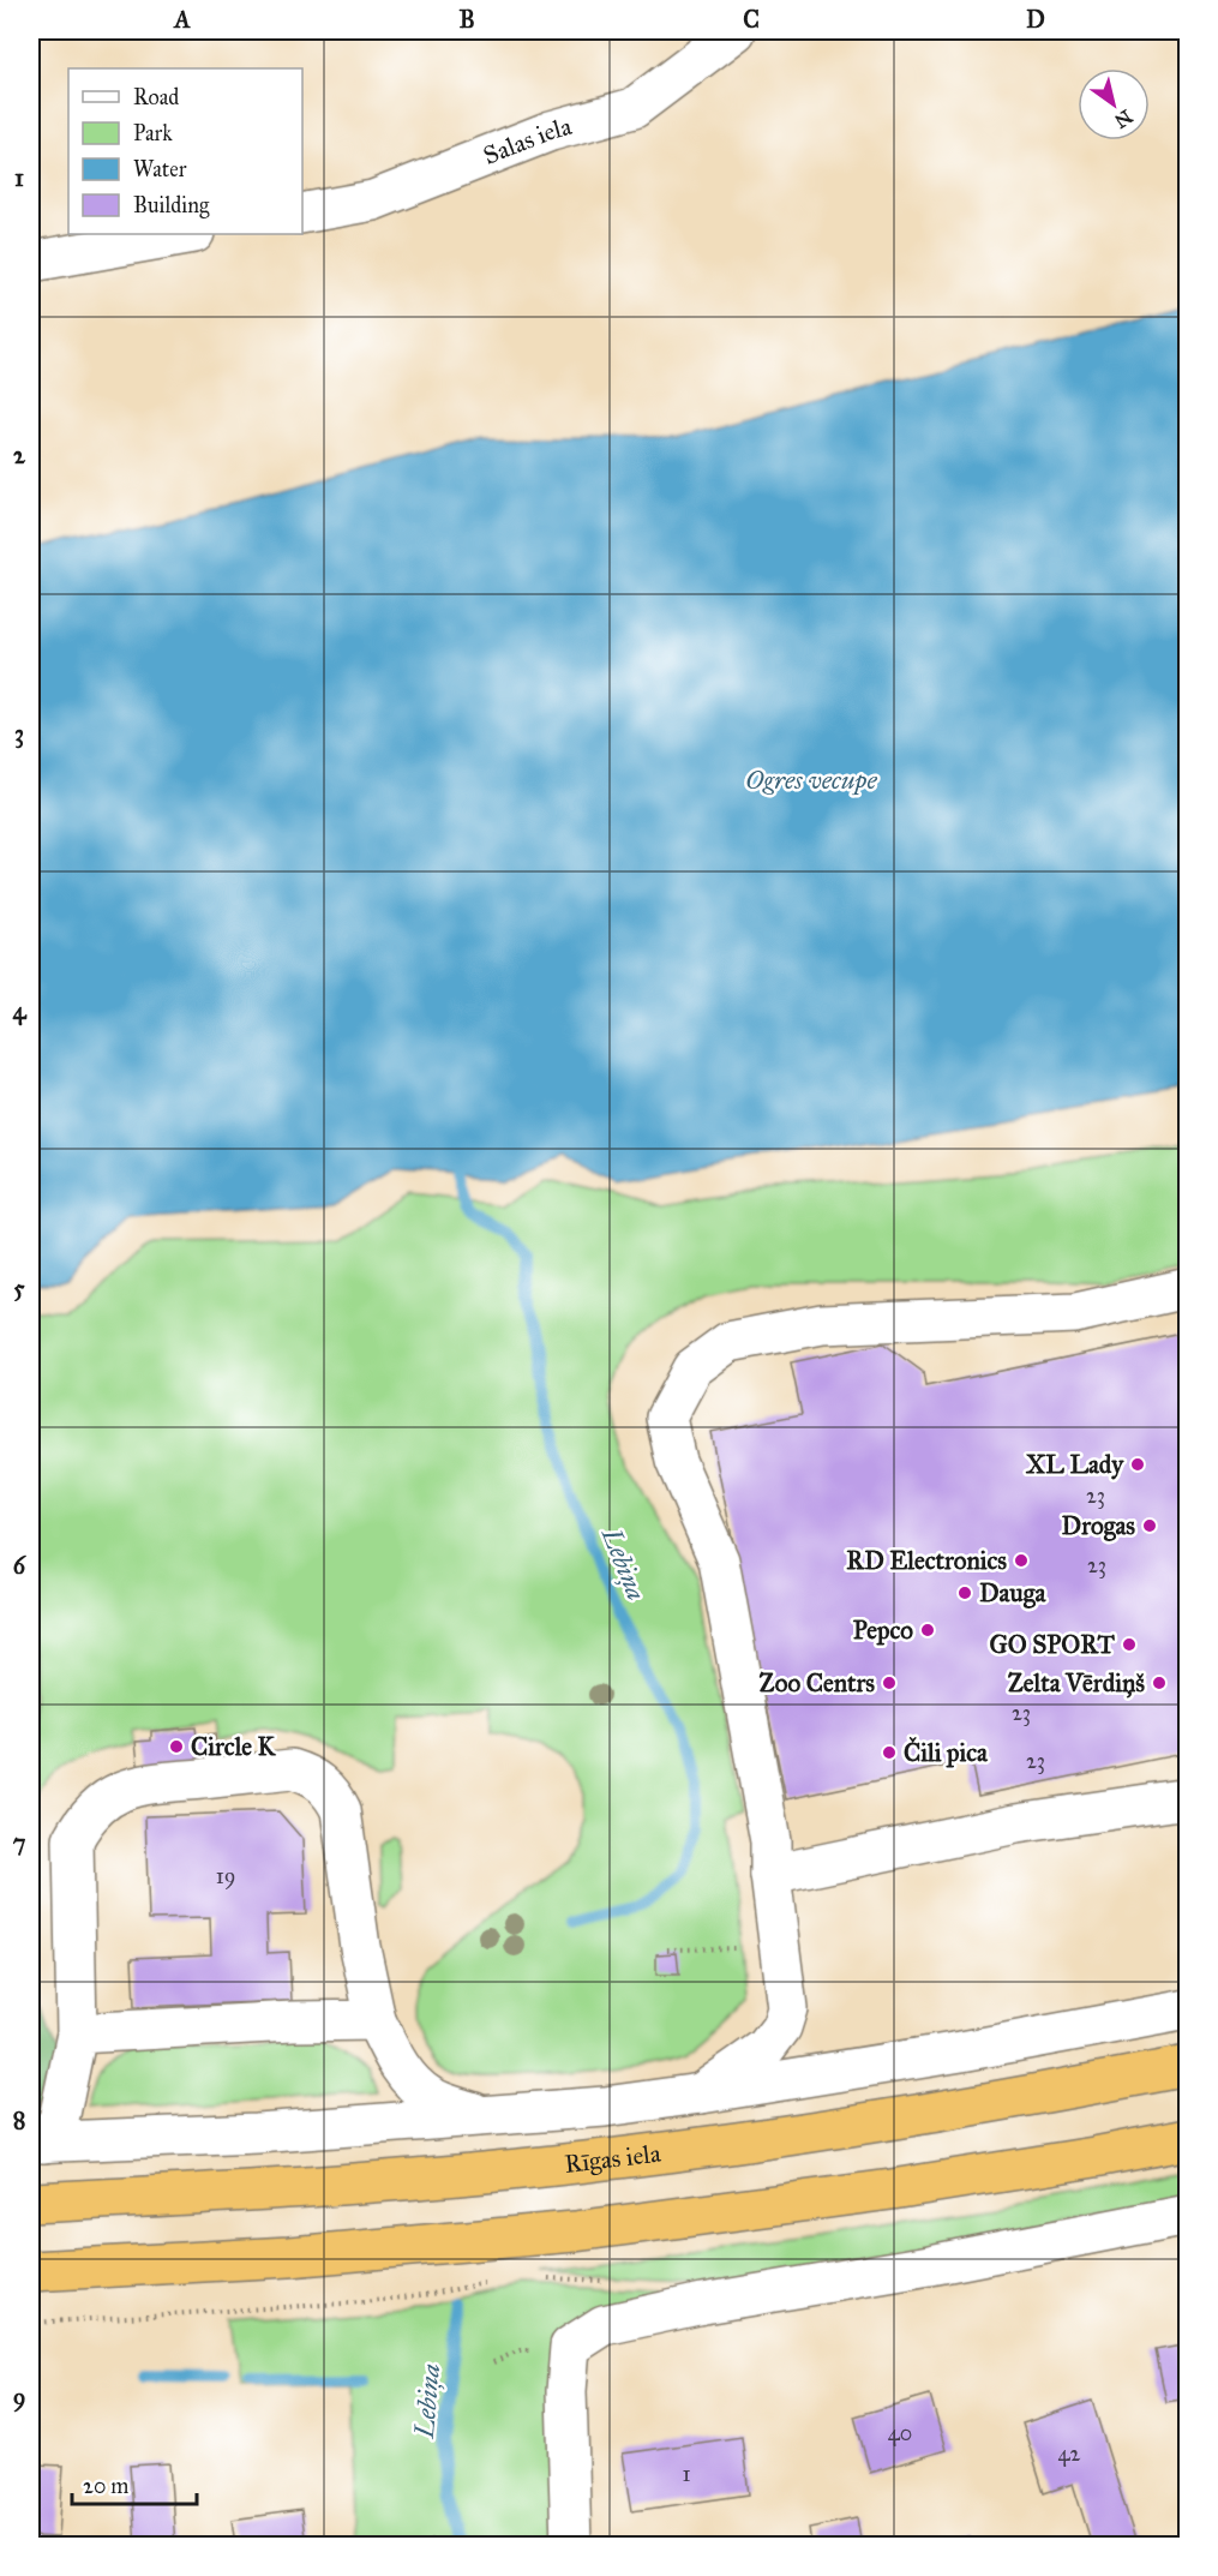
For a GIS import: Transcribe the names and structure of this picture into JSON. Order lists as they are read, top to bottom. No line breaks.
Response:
{"streets":{"highway":["Rīgas iela"],"street":["Salas iela"]},"water":["Ogres vecupe","Lebiņa"],"places":["XL Lady","Drogas","RD Electronics","Dauga","Pepco","GO SPORT","Zoo Centrs","Zelta Vērdiņš","Circle K","Čili pica"],"house_numbers":["23","23","23","23","19","40","42","1"],"legend":["Road","Park","Water","Building"],"scale_bar":"20 m","north":"bottom right","grid":{"columns":["A","B","C","D"],"rows":["1","2","3","4","5","6","7","8","9"]}}
